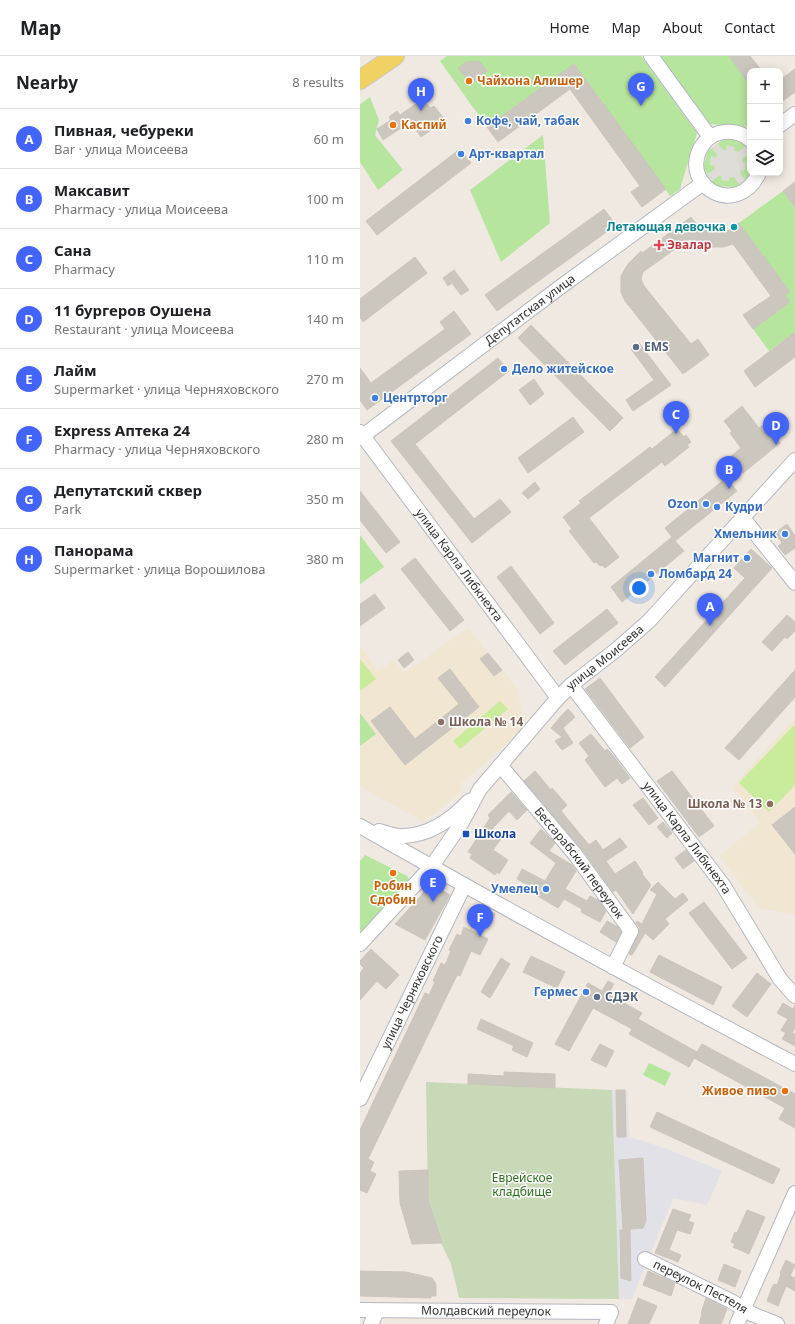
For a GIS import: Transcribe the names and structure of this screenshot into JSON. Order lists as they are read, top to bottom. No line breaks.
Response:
{"streets":{"street":["Депутатская улица","улица Карла Либкнехта","улица Моисеева","Бессарабский переулок","улица Черняховского","переулок Пестеля","Молдавский переулок"]},"crossings":[["Депутатская улица","улица Карла Либкнехта"],["улица Карла Либкнехта","улица Моисеева"],["улица Моисеева","Бессарабский переулок"]],"parks":["Еврейское кладбище"],"places":{"other":["Чайхона Алишер","Кофе, чай, табак","Каспий","Арт-квартал","Летающая девочка","EMS","Дело житейское","Центрторг","Ozon","Кудри","Хмельник","Магнит","Ломбард 24","Школа № 14","Школа № 13","Робин Сдобин","Умелец","Гермес","СДЭК","Живое пиво"],"health":["Эвалар"],"transit":["Школа"]},"page":{"header":"Map","nav":["Home","Map","About","Contact"],"heading":["Nearby","8 results"],"map_buttons":["+","−"],"pins":["G","H","C","D","B","A","E","F"],"list":[{"mark":"A","name":"Пивная, чебуреки","note":"Bar · улица Моисеева","value":"60 m"},{"mark":"B","name":"Максавит","note":"Pharmacy · улица Моисеева","value":"100 m"},{"mark":"C","name":"Сана","note":"Pharmacy","value":"110 m"},{"mark":"D","name":"11 бургеров Оушена","note":"Restaurant · улица Моисеева","value":"140 m"},{"mark":"E","name":"Лайм","note":"Supermarket · улица Черняховского","value":"270 m"},{"mark":"F","name":"Express Аптека 24","note":"Pharmacy · улица Черняховского","value":"280 m"},{"mark":"G","name":"Депутатский сквер","note":"Park","value":"350 m"},{"mark":"H","name":"Панорама","note":"Supermarket · улица Ворошилова","value":"380 m"}]}}
